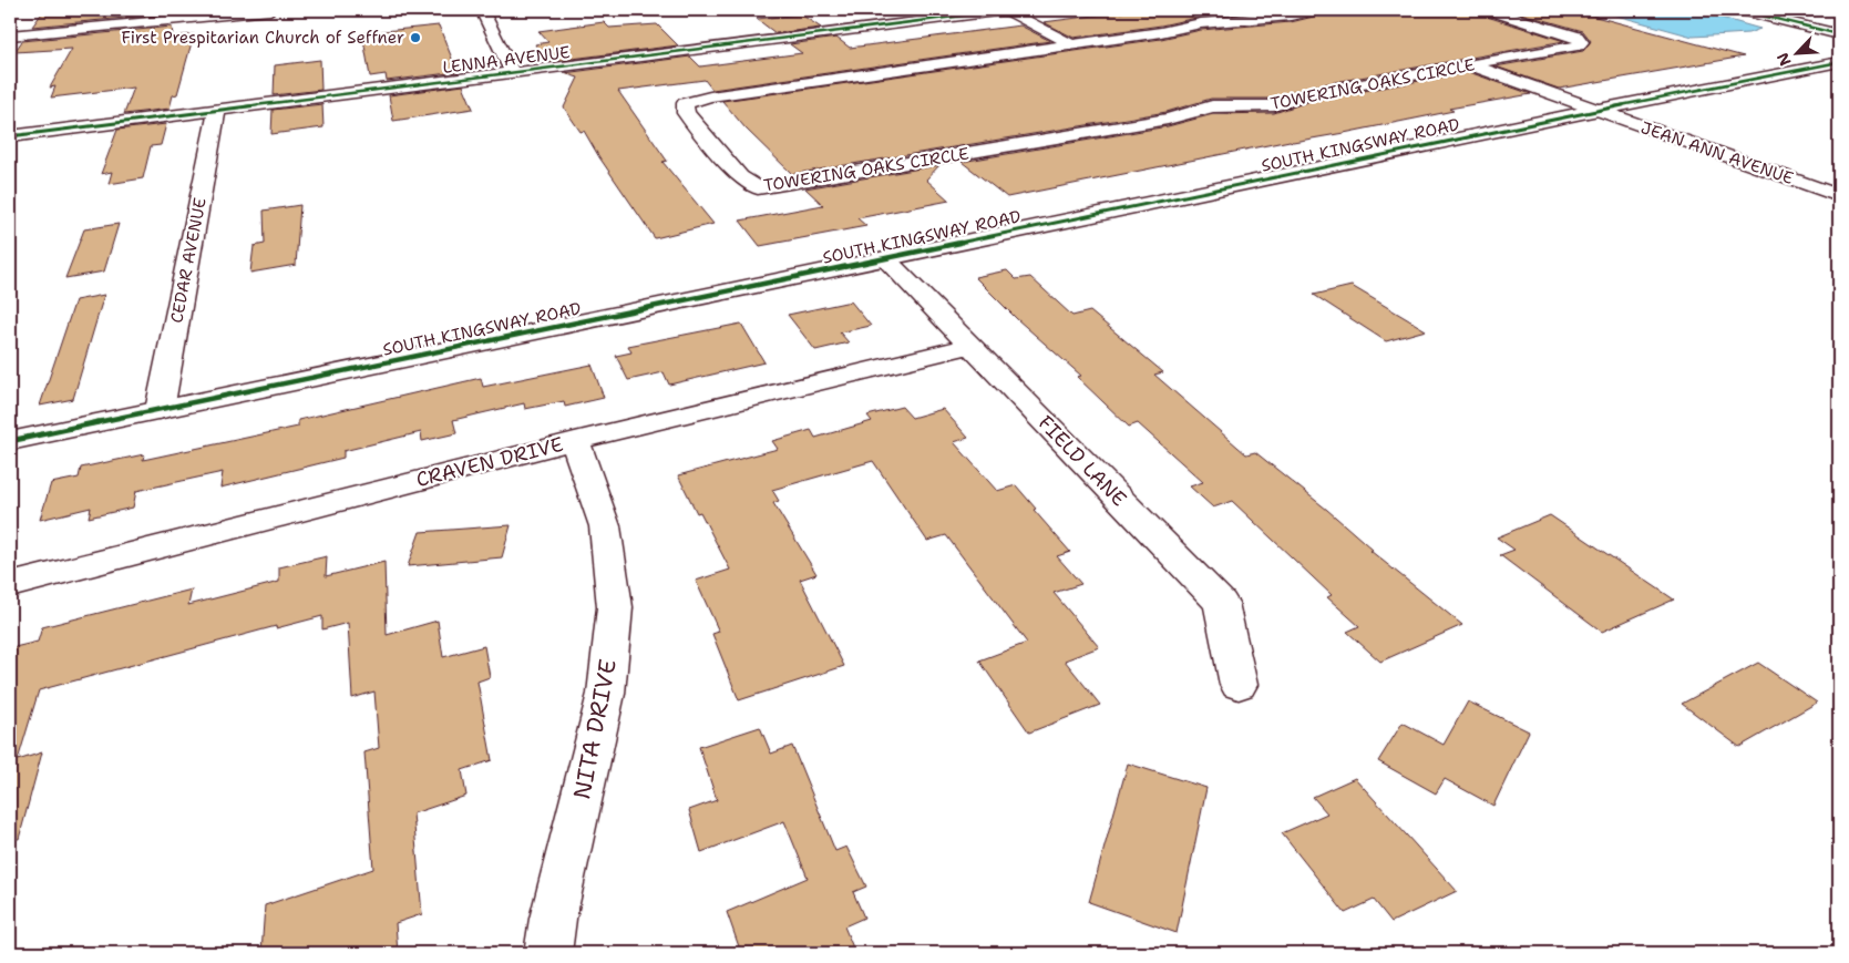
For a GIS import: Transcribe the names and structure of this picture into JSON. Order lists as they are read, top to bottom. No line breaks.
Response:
{"streets":{"street":["LENNA AVENUE","TOWERING OAKS CIRCLE","SOUTH KINGSWAY ROAD","JEAN ANN AVENUE","CEDAR AVENUE","FIELD LANE","CRAVEN DRIVE","NITA DRIVE"]},"crossings":[["LENNA AVENUE","CEDAR AVENUE"],["TOWERING OAKS CIRCLE","JEAN ANN AVENUE"],["SOUTH KINGSWAY ROAD","JEAN ANN AVENUE"],["SOUTH KINGSWAY ROAD","CEDAR AVENUE"],["SOUTH KINGSWAY ROAD","FIELD LANE"],["FIELD LANE","CRAVEN DRIVE"],["CRAVEN DRIVE","NITA DRIVE"]],"places":["First Prespitarian Church of Seffner"],"north":"bottom left"}
